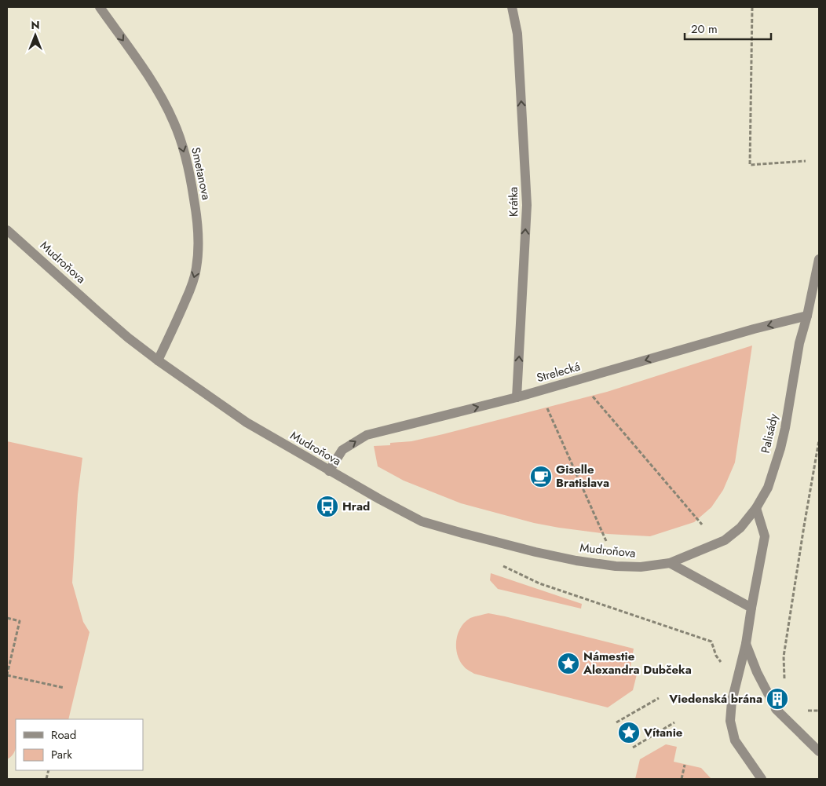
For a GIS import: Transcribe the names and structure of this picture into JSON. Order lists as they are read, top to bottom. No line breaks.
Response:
{"streets":{"street":["Smetanova","Krátka","Mudroňova","Strelecká","Palisády"]},"crossings":[["Smetanova","Mudroňova"],["Krátka","Strelecká"],["Mudroňova","Strelecká"],["Mudroňova","Palisády"],["Strelecká","Palisády"]],"one_way":["Smetanova","Krátka"],"places":{"cafe":["Giselle Bratislava"],"bus stop":["Hrad"],"place":["Námestie Alexandra Dubčeka","Vítanie"],"building":["Viedenská brána"]},"legend":["Road","Park"],"scale_bar":"20 m","north":"top"}
